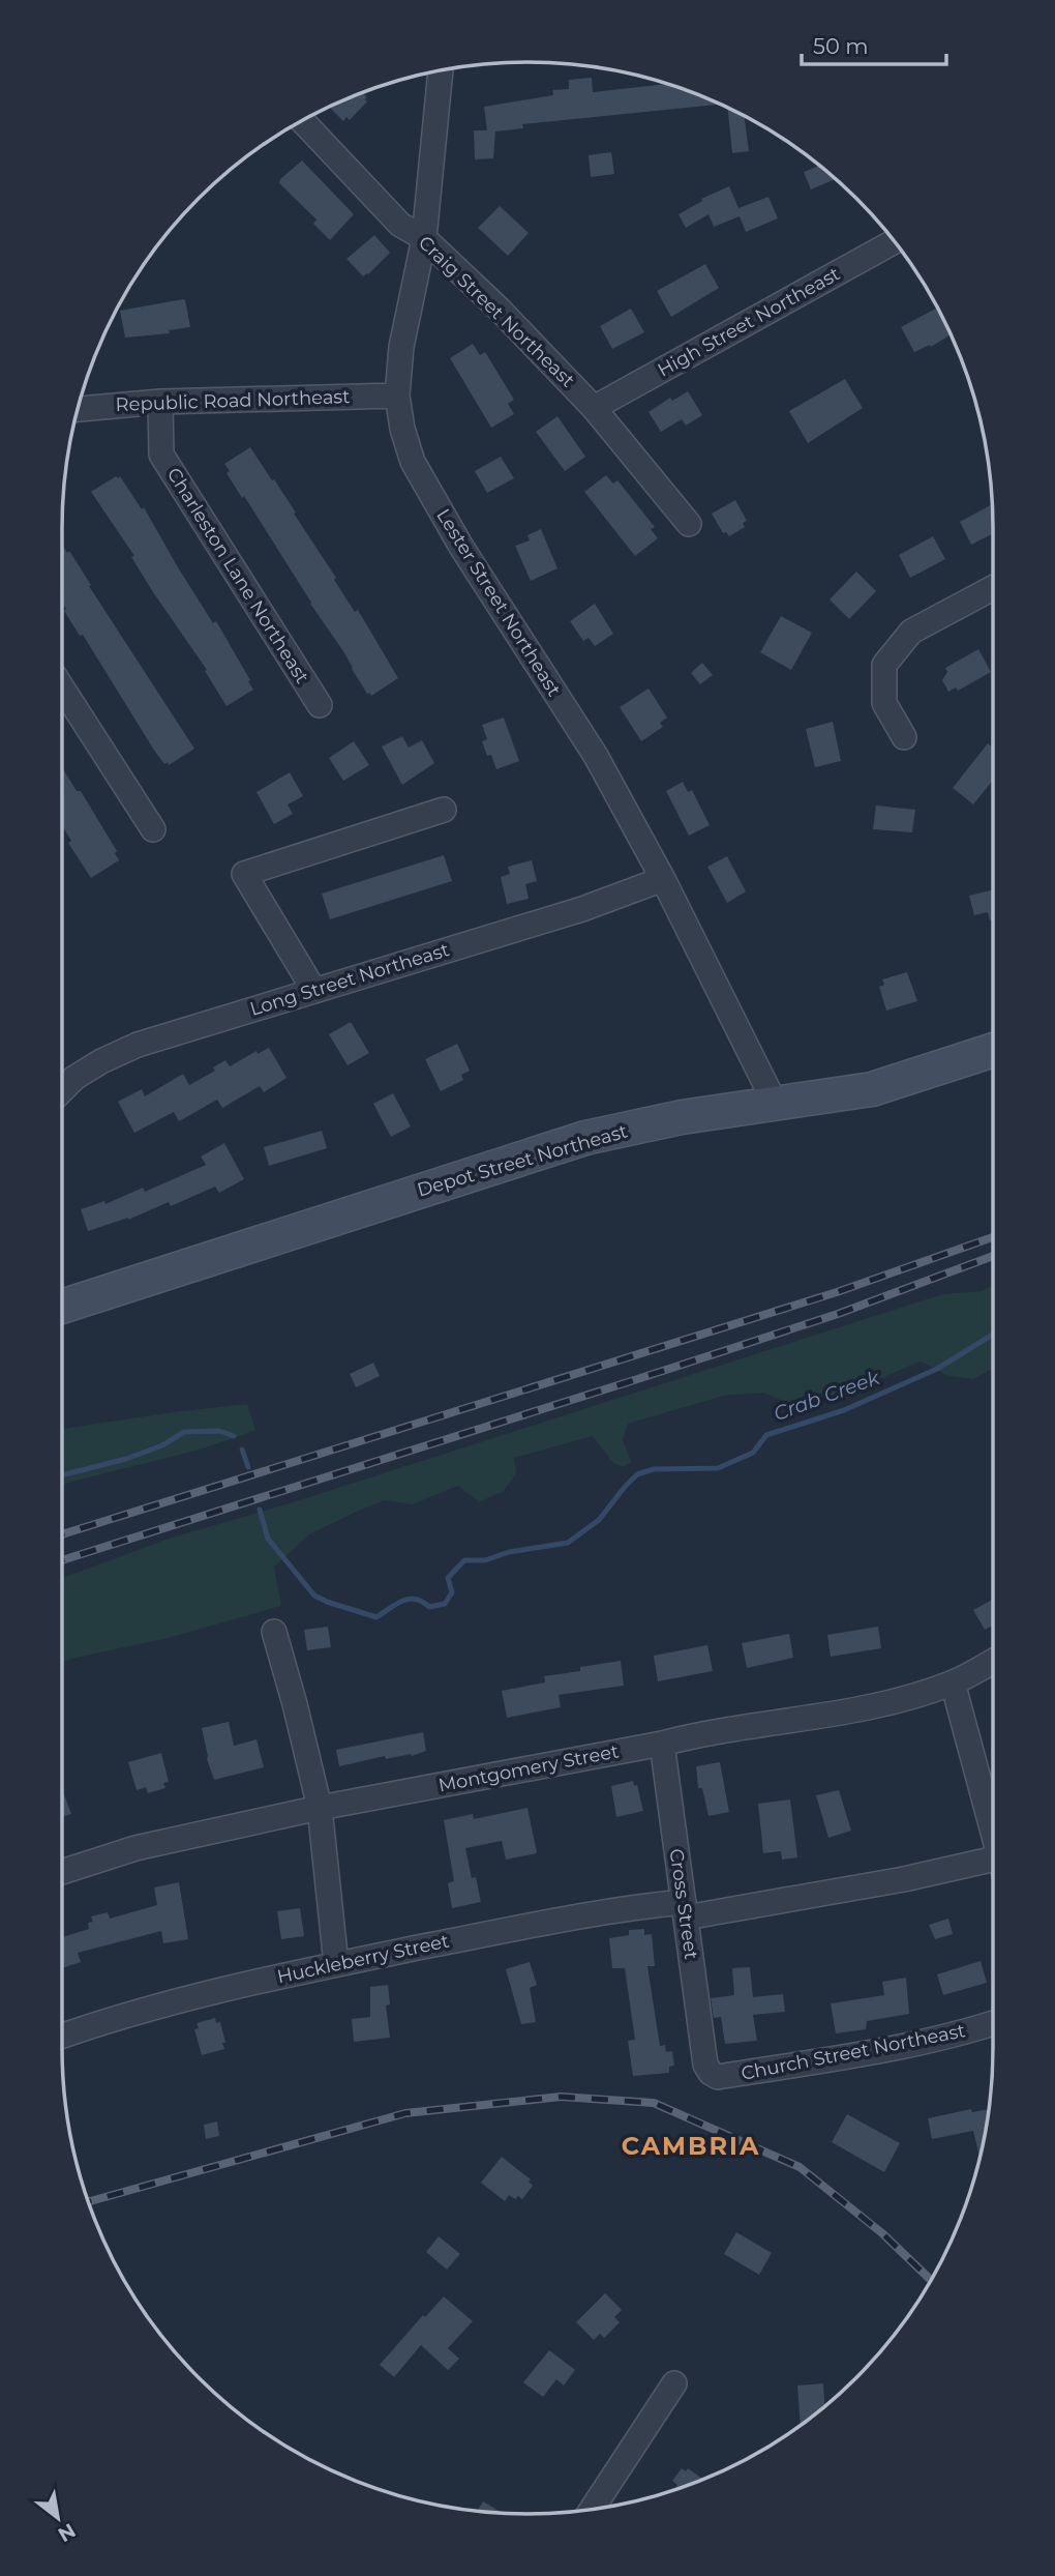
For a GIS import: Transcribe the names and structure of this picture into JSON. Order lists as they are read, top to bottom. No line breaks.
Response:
{"streets":{"main road":["Depot Street Northeast"],"street":["Craig Street Northeast","High Street Northeast","Republic Road Northeast","Charleston Lane Northeast","Lester Street Northeast","Long Street Northeast","Montgomery Street","Cross Street","Huckleberry Street","Church Street Northeast"]},"crossings":[["Craig Street Northeast","High Street Northeast"],["Craig Street Northeast","Lester Street Northeast"],["Republic Road Northeast","Charleston Lane Northeast"],["Republic Road Northeast","Lester Street Northeast"],["Lester Street Northeast","Long Street Northeast"],["Lester Street Northeast","Depot Street Northeast"],["Montgomery Street","Cross Street"],["Cross Street","Huckleberry Street"],["Cross Street","Church Street Northeast"]],"districts":["CAMBRIA"],"water":["Crab Creek"],"scale_bar":"50 m","north":"bottom right"}
